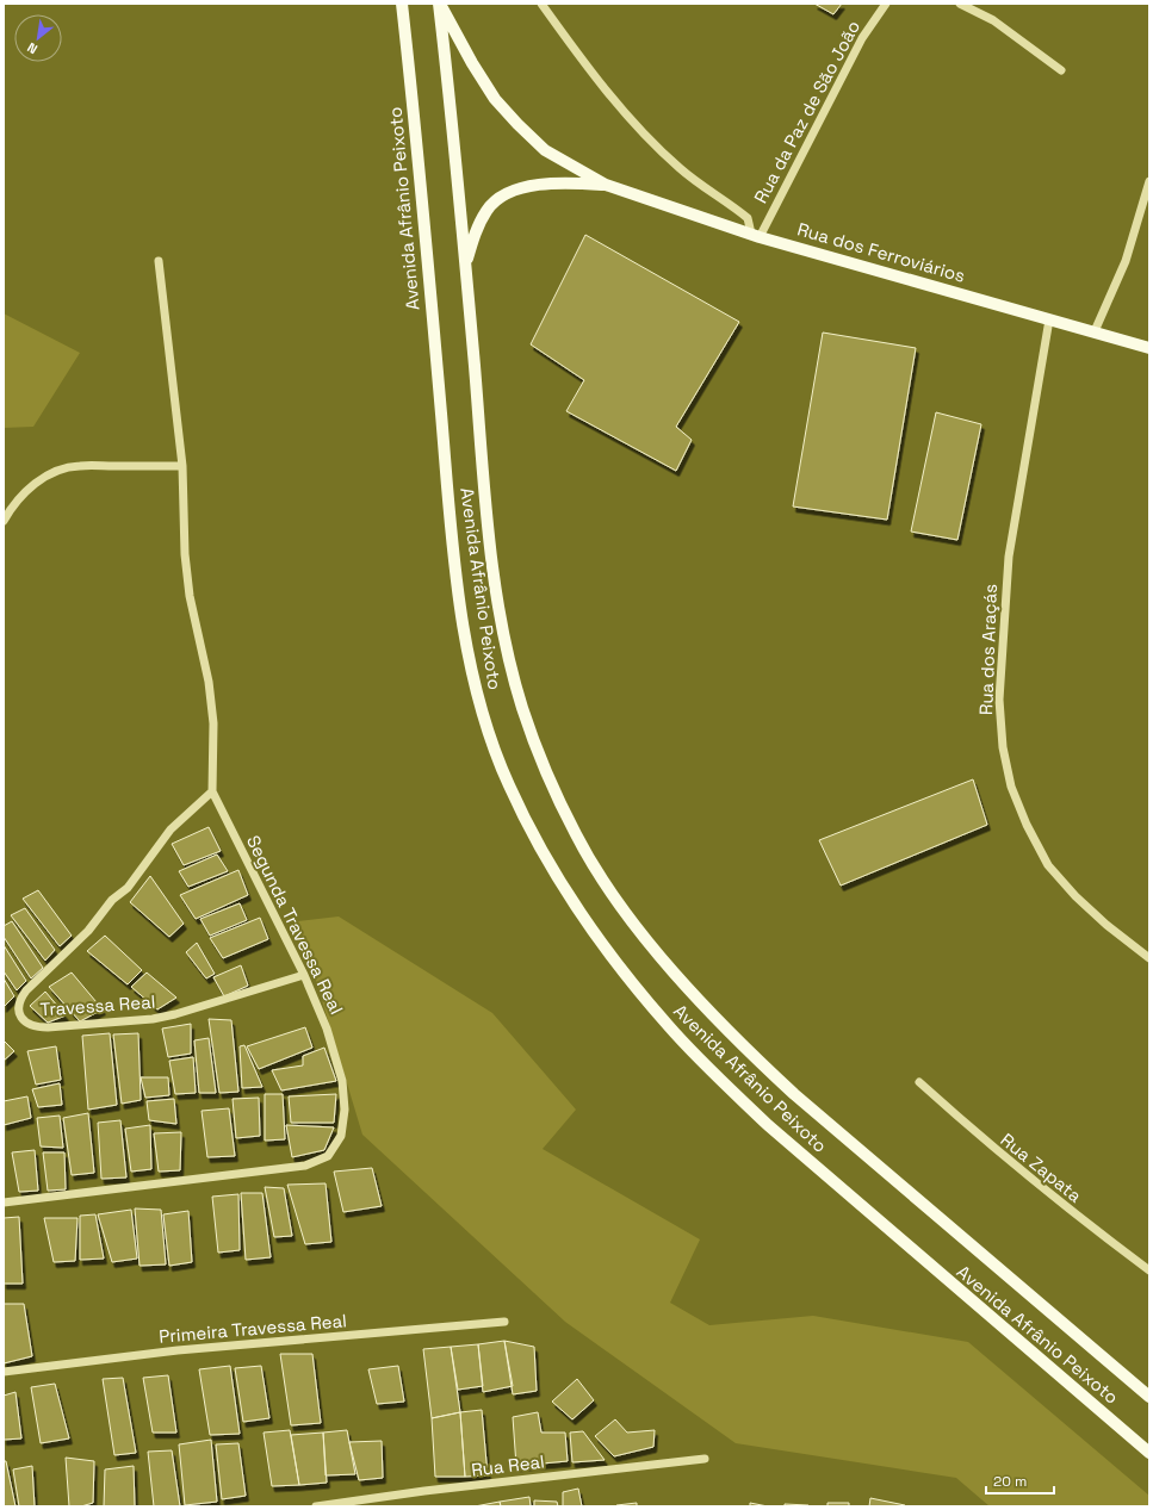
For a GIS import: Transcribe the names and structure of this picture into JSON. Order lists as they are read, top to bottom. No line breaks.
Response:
{"streets":{"main road":["Avenida Afrânio Peixoto","Rua dos Ferroviários"],"street":["Rua da Paz de São João","Rua dos Araçás","Segunda Travessa Real","Travessa Real","Rua Zapata","Primeira Travessa Real","Rua Real"]},"crossings":[["Rua da Paz de São João","Rua dos Ferroviários"],["Avenida Afrânio Peixoto","Rua dos Ferroviários"],["Rua dos Ferroviários","Rua dos Araçás"],["Segunda Travessa Real","Travessa Real"]],"scale_bar":"20 m","north":"bottom left"}
